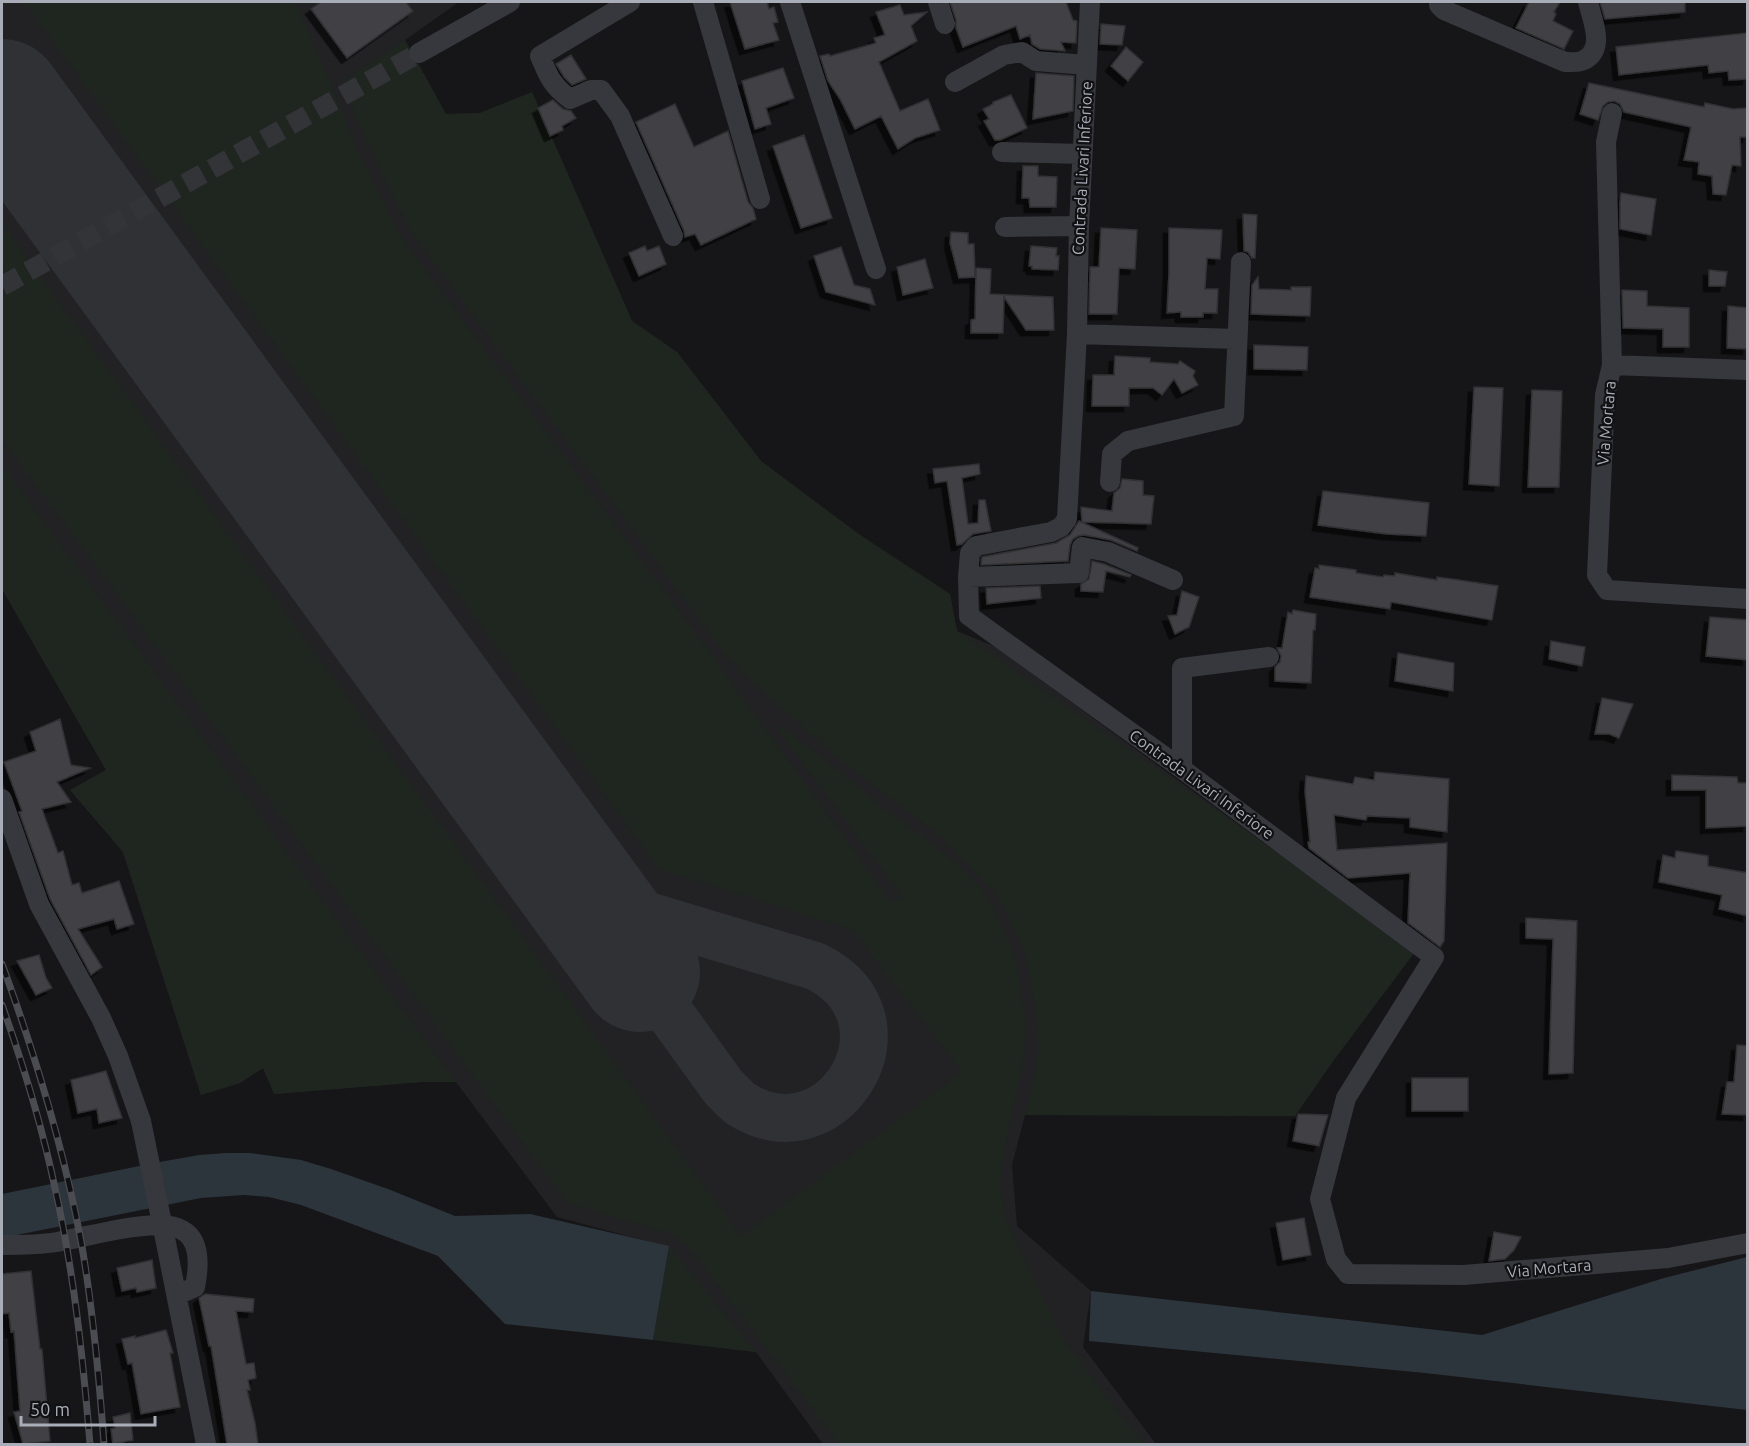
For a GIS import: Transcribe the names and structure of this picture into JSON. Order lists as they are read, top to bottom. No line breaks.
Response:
{"streets":{"street":["Contrada Livari Inferiore","Via Mortara"]},"crossings":[["Contrada Livari Inferiore","Via Mortara"]],"scale_bar":"50 m"}
